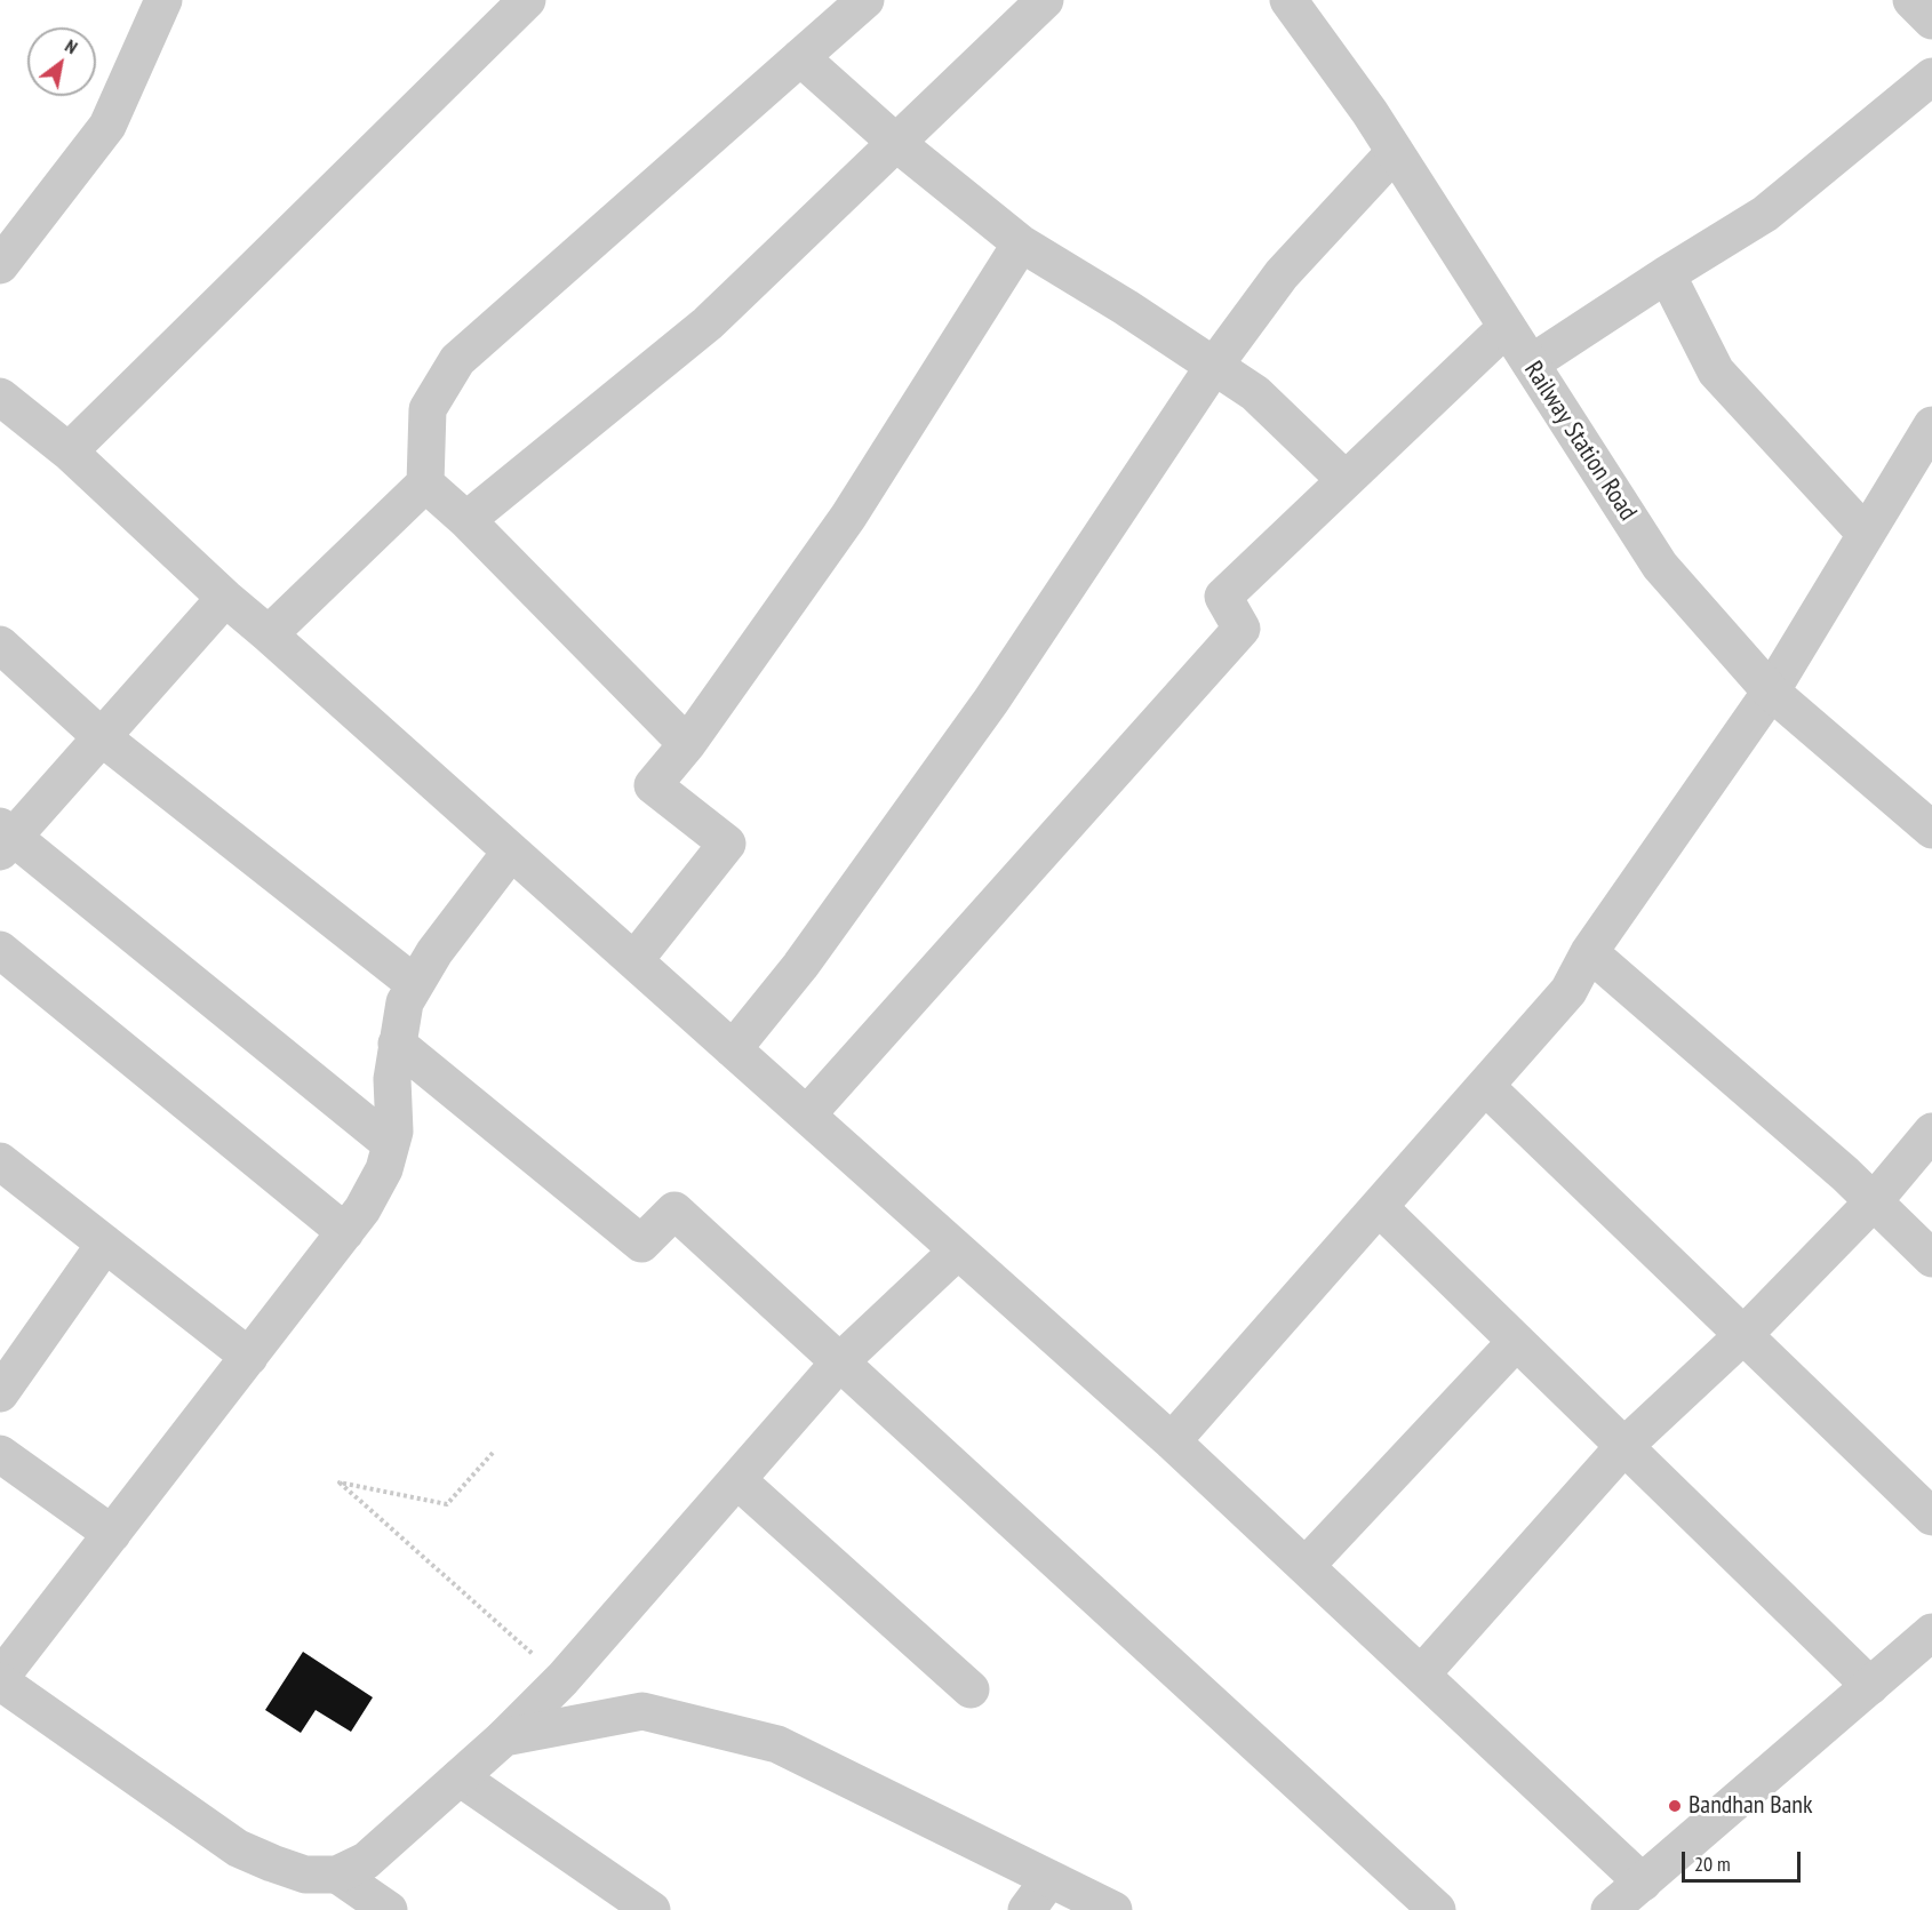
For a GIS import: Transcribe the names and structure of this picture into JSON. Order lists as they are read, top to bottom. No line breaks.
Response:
{"streets":{"street":["Railway Station Road"]},"places":["Bandhan Bank"],"scale_bar":"20 m","north":"top right"}
